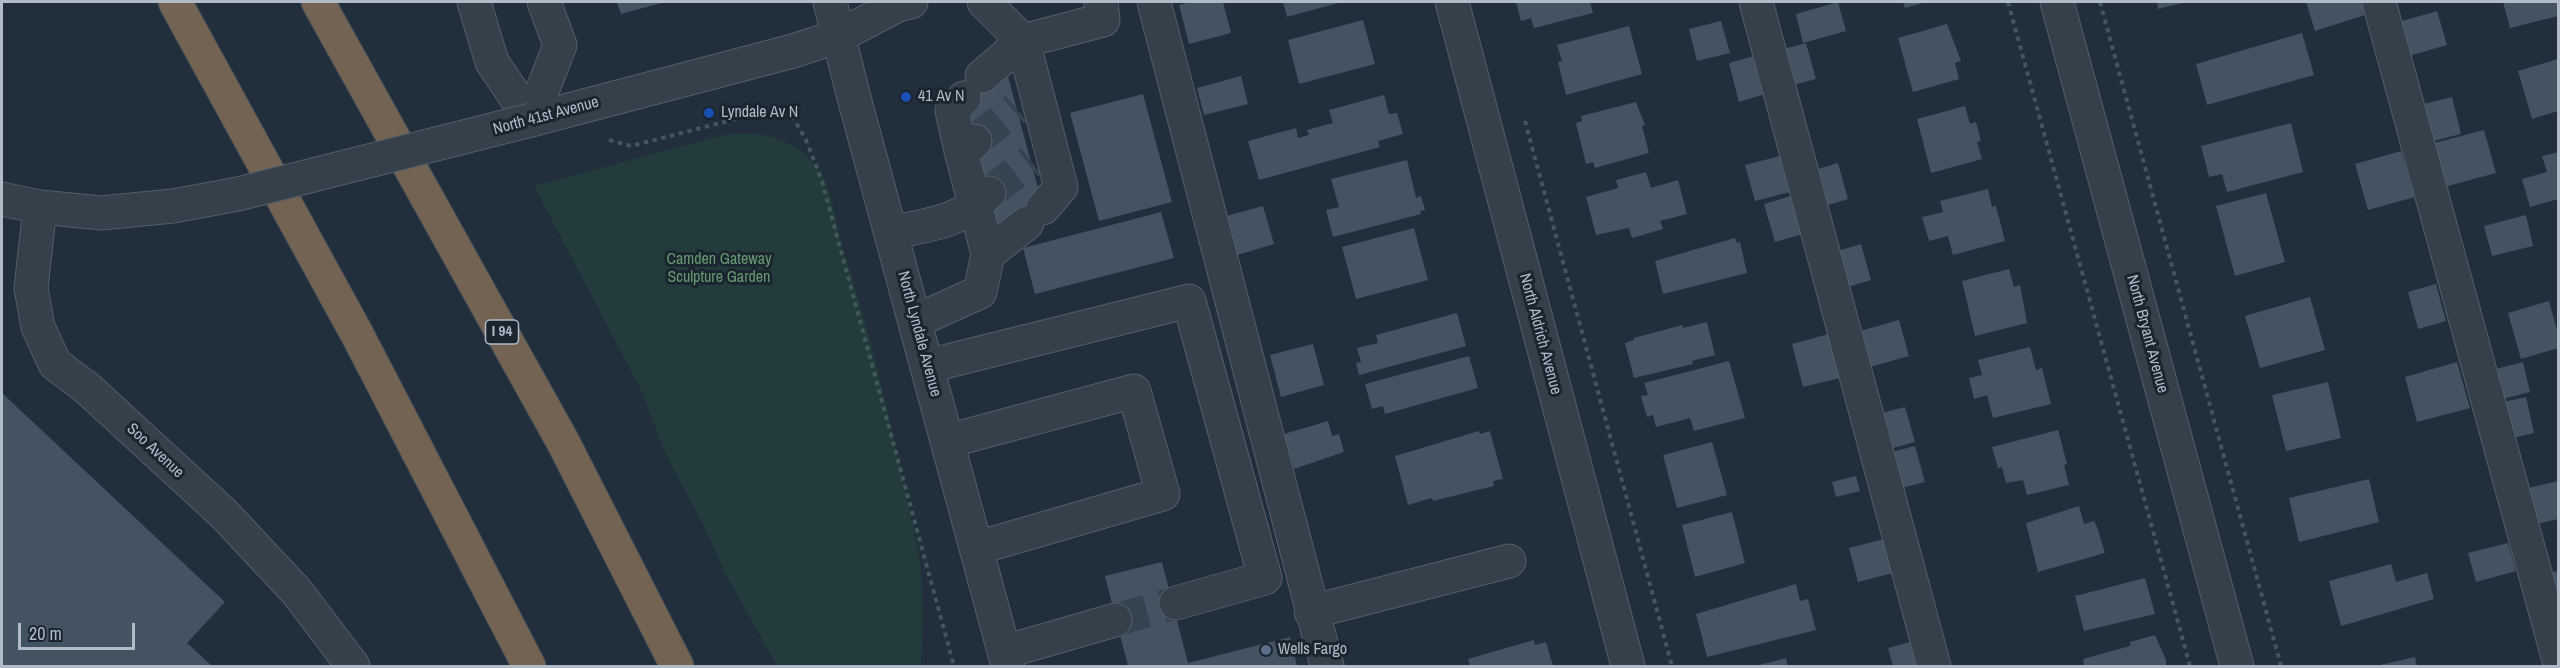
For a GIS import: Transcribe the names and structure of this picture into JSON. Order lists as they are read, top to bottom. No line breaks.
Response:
{"streets":{"highway":["I 94"],"street":["North 41st Avenue","North Lyndale Avenue","North Aldrich Avenue","North Bryant Avenue","Soo Avenue"]},"crossings":[["North 41st Avenue","North Lyndale Avenue"],["North 41st Avenue","Soo Avenue"]],"parks":["Camden Gateway Sculpture Garden"],"places":["41 Av N","Lyndale Av N","Wells Fargo"],"scale_bar":"20 m"}
